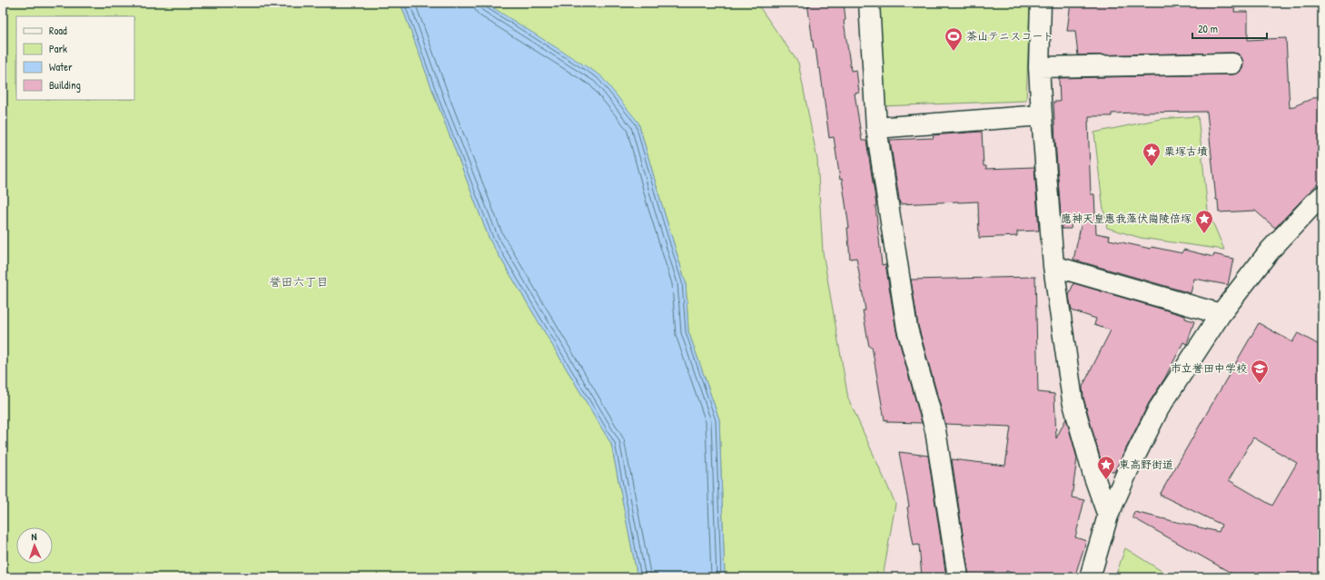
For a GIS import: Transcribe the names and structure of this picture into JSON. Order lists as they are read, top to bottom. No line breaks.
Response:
{"districts":["誉田六丁目"],"places":{"sports":["茶山テニスコート"],"place":["栗塚古墳","應神天皇惠我藻伏崗陵倍塚","東高野街道"],"school or university":["市立誉田中学校"]},"legend":["Road","Park","Water","Building"],"scale_bar":"20 m","north":"top"}
